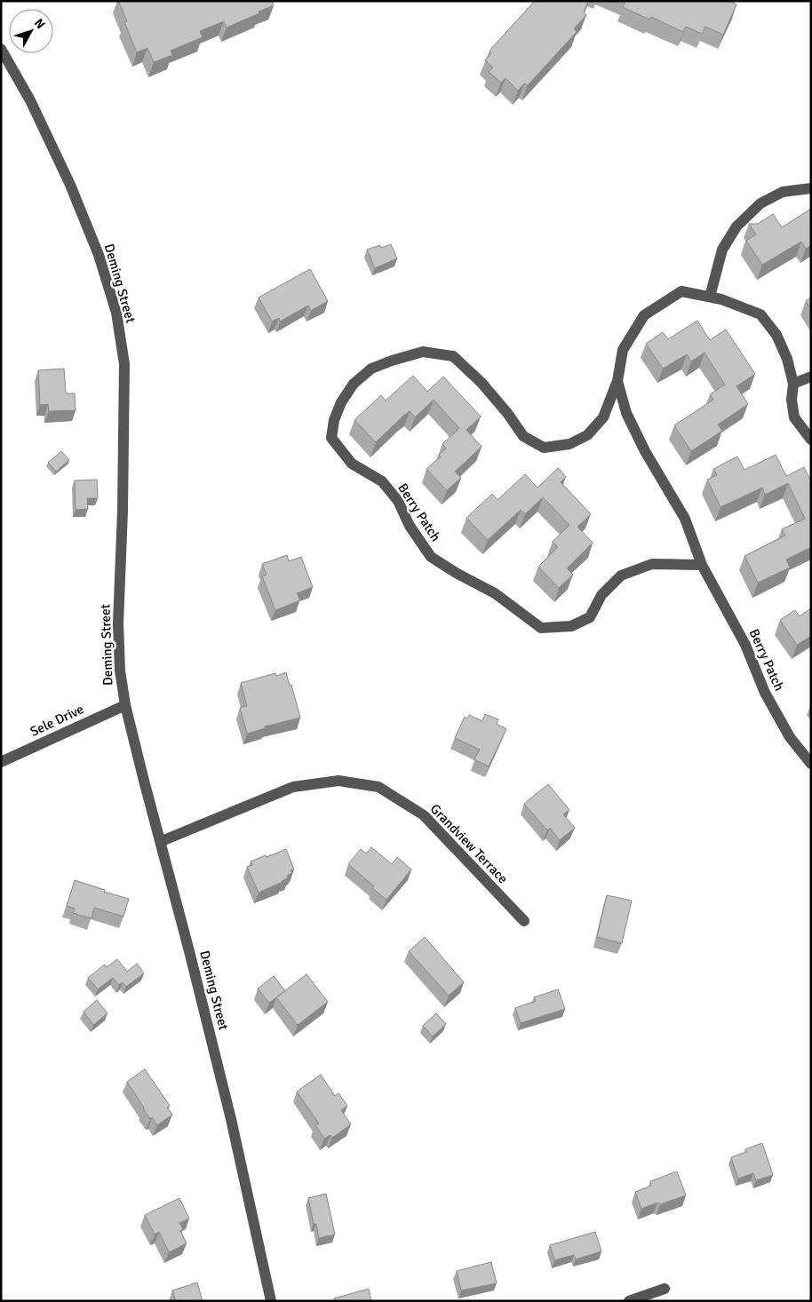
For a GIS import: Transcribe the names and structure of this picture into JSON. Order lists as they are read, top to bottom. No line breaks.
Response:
{"streets":{"street":["Deming Street","Berry Patch","Sele Drive","Grandview Terrace"]},"crossings":[["Deming Street","Sele Drive"],["Deming Street","Grandview Terrace"]],"north":"top right"}
